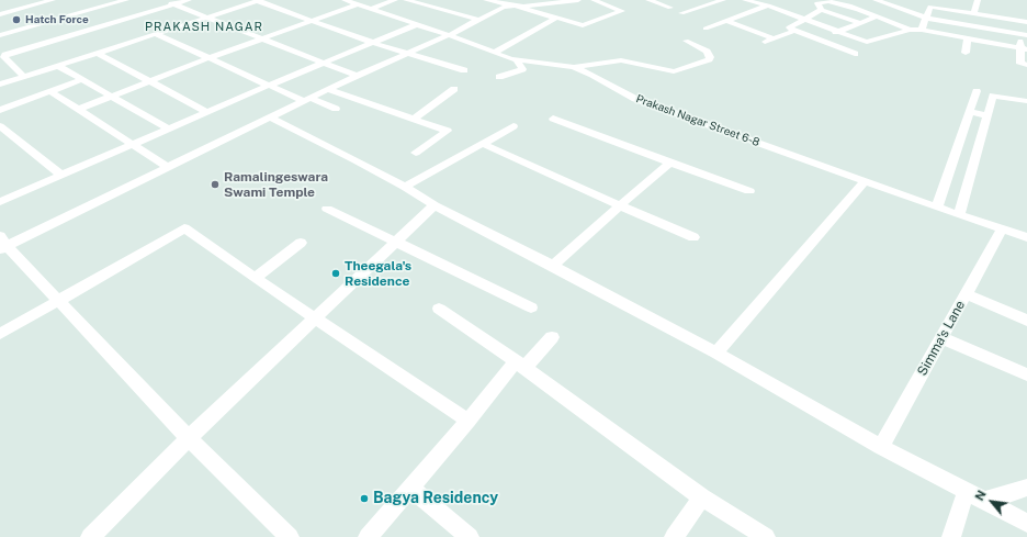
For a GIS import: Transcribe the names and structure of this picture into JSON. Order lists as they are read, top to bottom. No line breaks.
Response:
{"streets":{"street":["Prakash Nagar Street 6-8","Simma's Lane"]},"crossings":[["Prakash Nagar Street 6-8","Simma's Lane"]],"districts":["PRAKASH NAGAR"],"places":["Hatch Force","Ramalingeswara Swami Temple","Theegala's Residence","Bagya Residency"],"north":"top left"}
